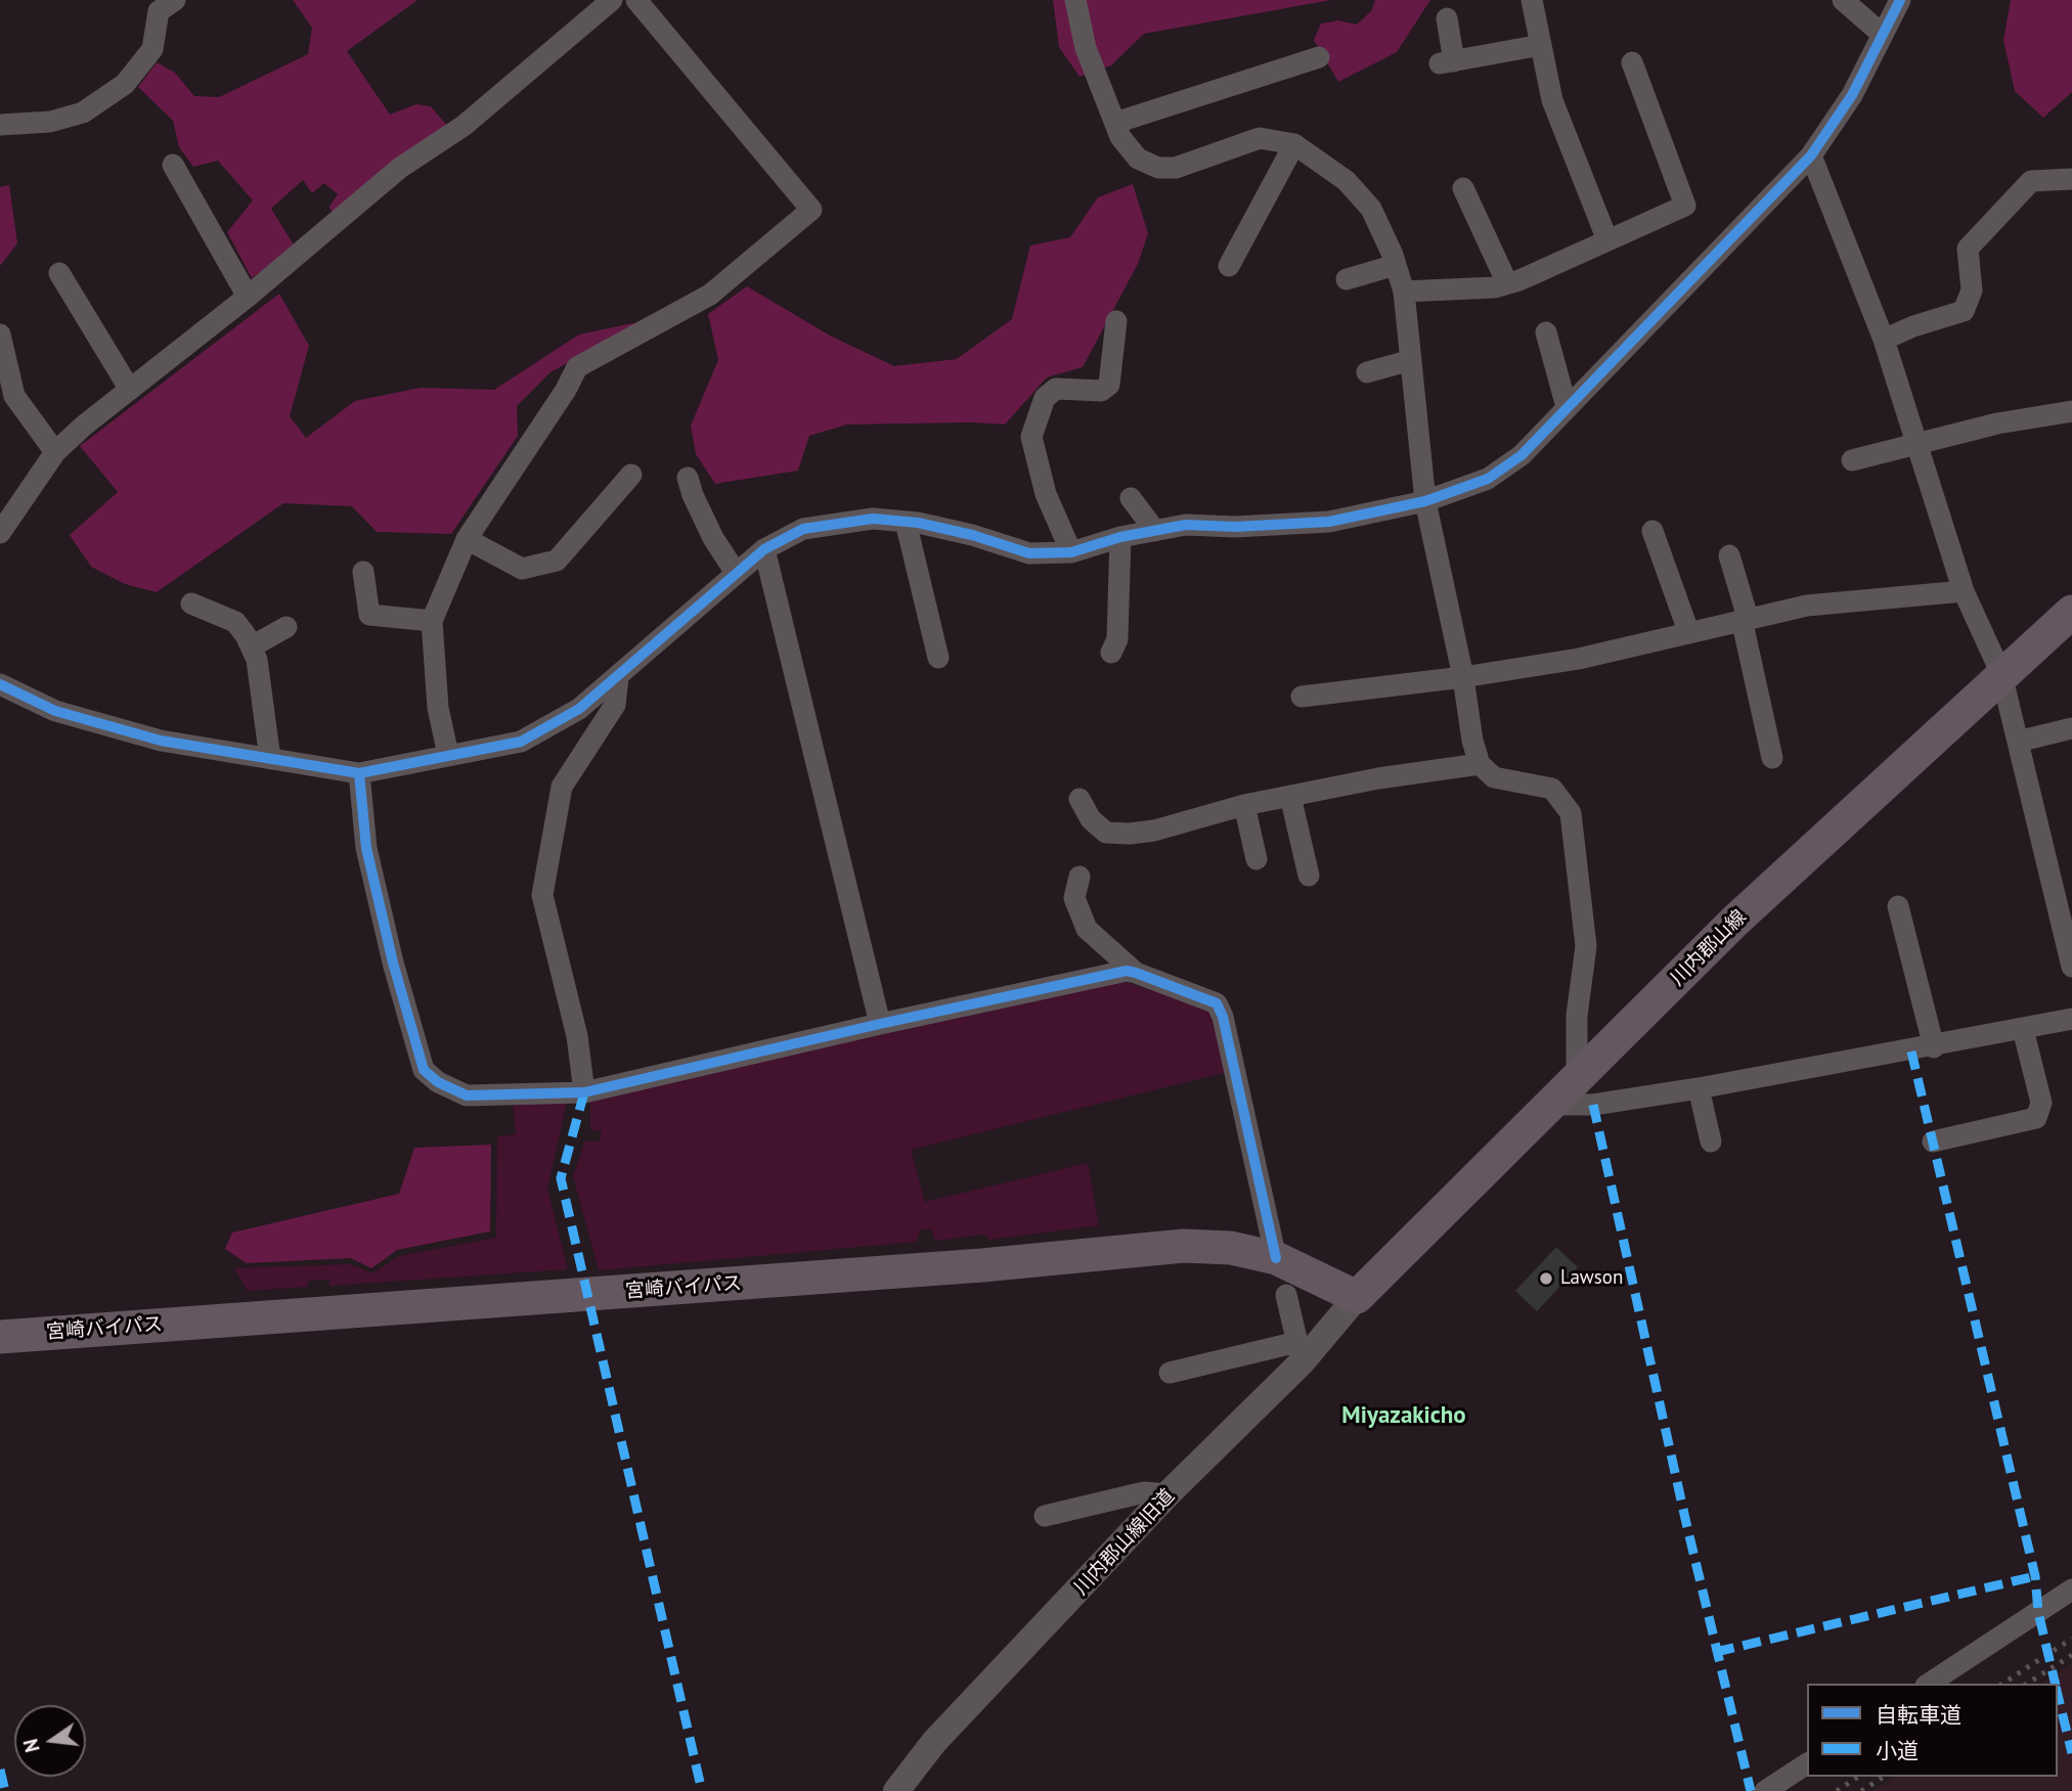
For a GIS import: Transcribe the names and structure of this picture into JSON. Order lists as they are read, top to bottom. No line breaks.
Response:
{"streets":{"main road":["川内郡山線","宮崎バイパス"],"street":["川内郡山線旧道"]},"crossings":[["川内郡山線","宮崎バイパス"],["川内郡山線","川内郡山線旧道"],["宮崎バイパス","川内郡山線旧道"]],"districts":["Miyazakicho"],"places":["Lawson"],"legend":["自転車道","小道"],"north":"left"}
